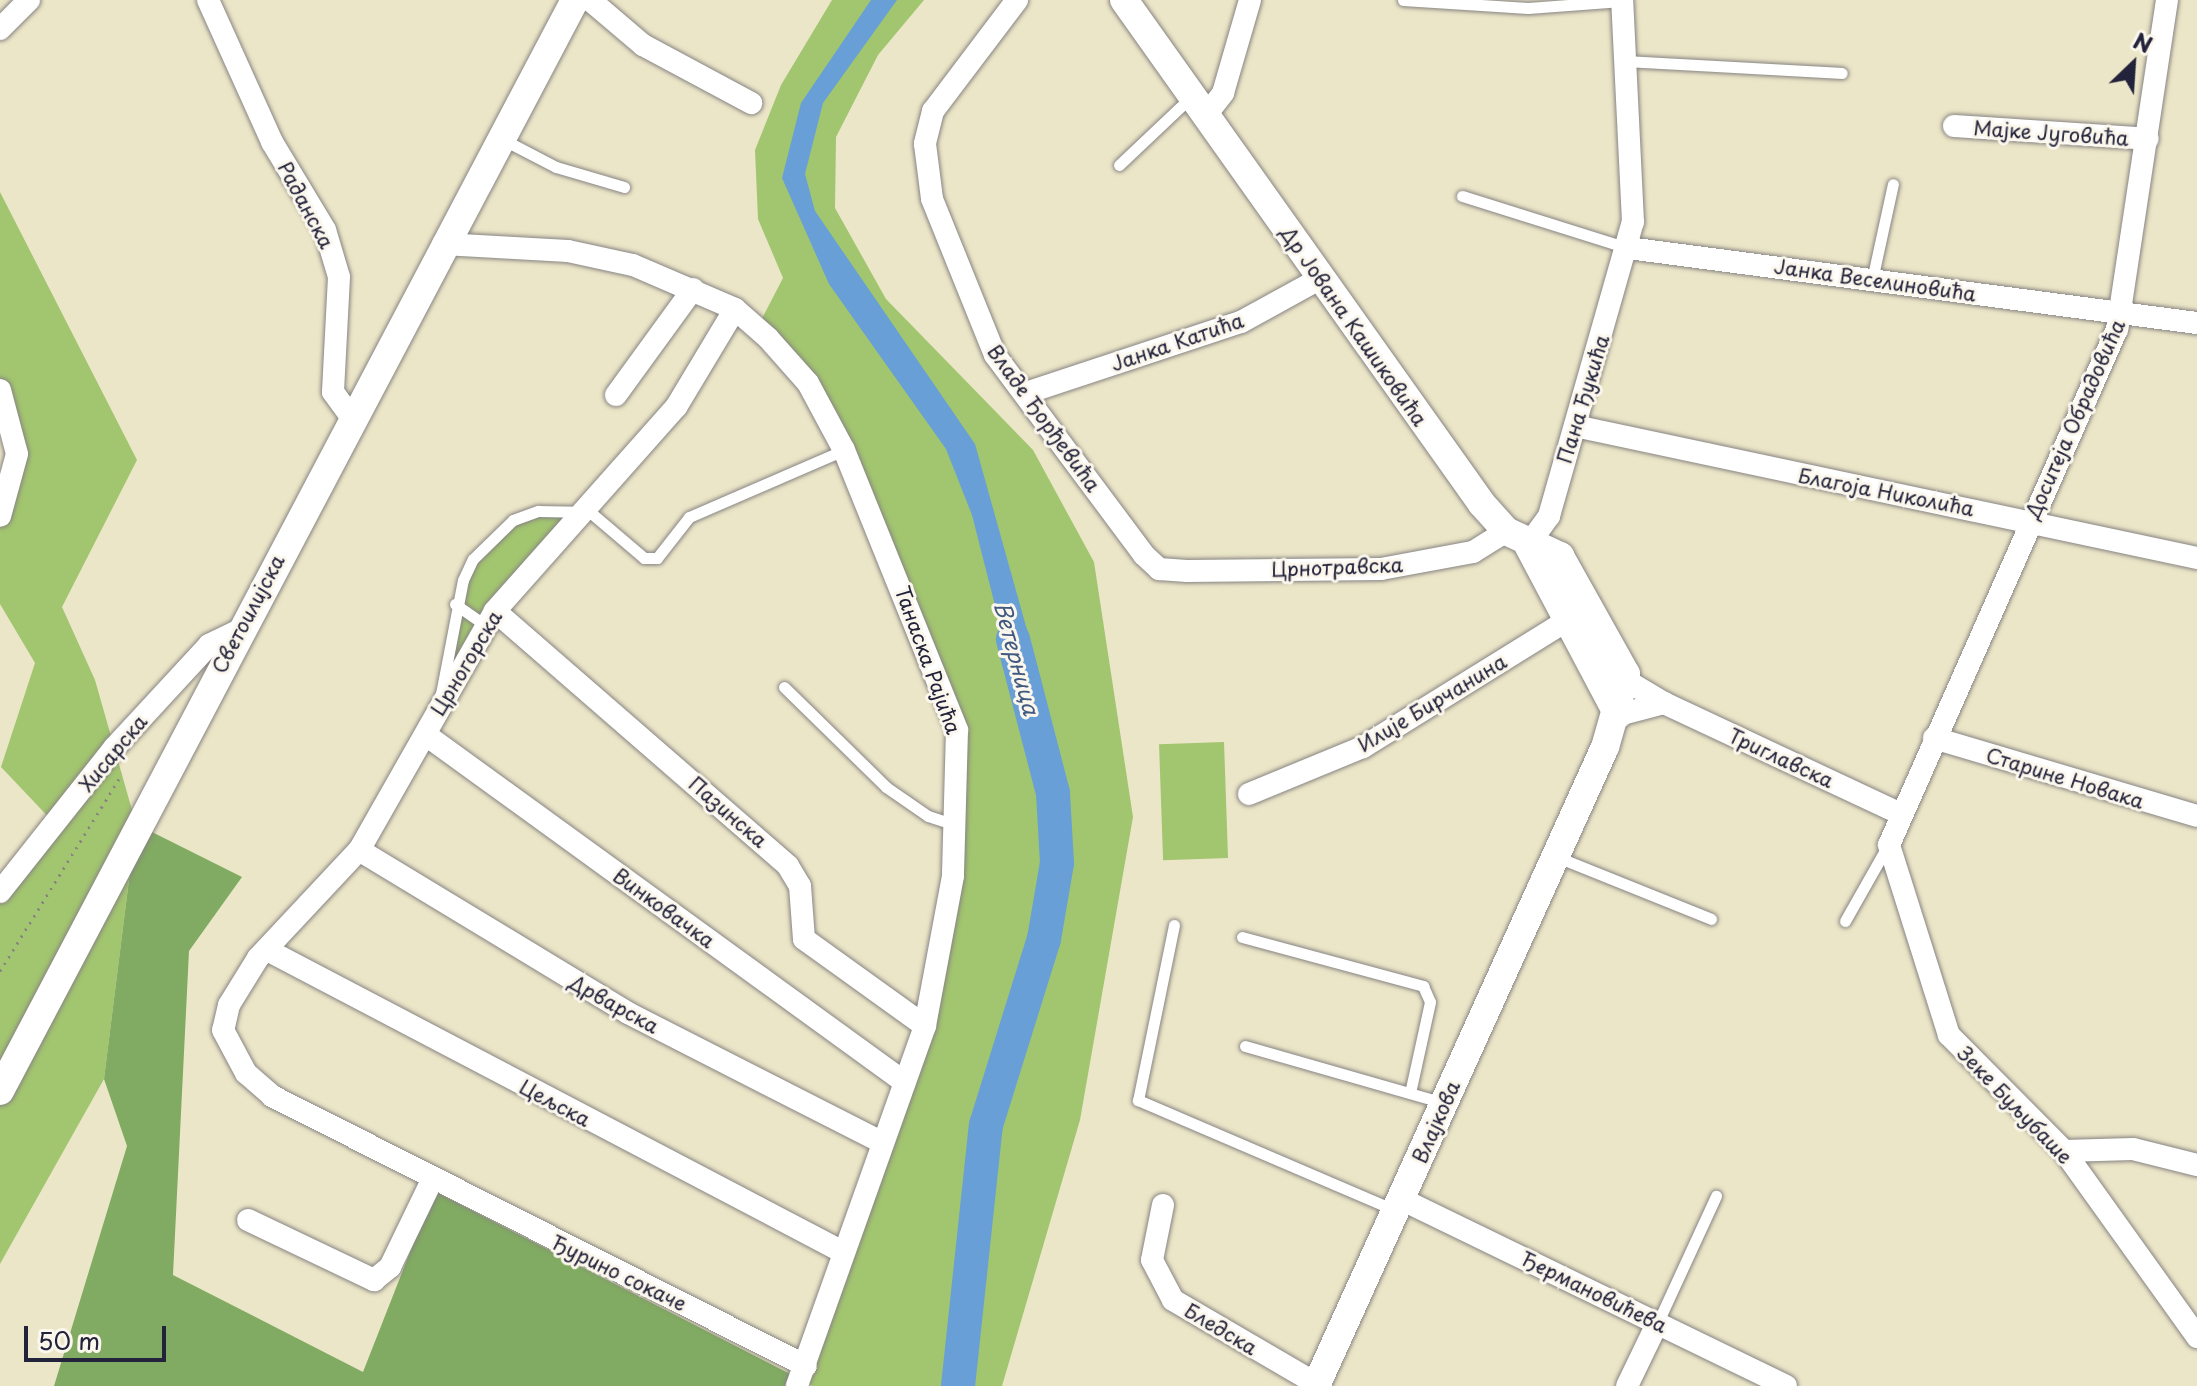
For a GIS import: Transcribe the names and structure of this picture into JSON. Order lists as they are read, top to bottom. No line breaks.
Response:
{"streets":{"street":["Мајке Југовића","Раданска","Јанка Веселиновића","Др Јована Кашиковића","Јанка Катића","Пана Ђукића","Владе Ђорђевића","Доситеја Обрадовића","Благоја Николића","Црнотравска","Светоилијска","Танаска Рајића","Црногорска","Илије Бирчанина","Хисарска","Триглавска","Старине Новака","Пазинска","Винковачка","Дрварска","Цељска","Зеке Буљубаше","Влајкова","Ђурино сокаче","Ђермановићева","Бледска"]},"crossings":[["Мајке Југовића","Доситеја Обрадовића"],["Раданска","Светоилијска"],["Јанка Веселиновића","Пана Ђукића"],["Јанка Веселиновића","Доситеја Обрадовића"],["Др Јована Кашиковића","Јанка Катића"],["Др Јована Кашиковића","Пана Ђукића"],["Др Јована Кашиковића","Црнотравска"],["Др Јована Кашиковића","Илије Бирчанина"],["Др Јована Кашиковића","Влајкова"],["Јанка Катића","Владе Ђорђевића"],["Пана Ђукића","Благоја Николића"],["Пана Ђукића","Црнотравска"],["Владе Ђорђевића","Црнотравска"],["Доситеја Обрадовића","Благоја Николића"],["Доситеја Обрадовића","Триглавска"],["Доситеја Обрадовића","Старине Новака"],["Светоилијска","Танаска Рајића"],["Светоилијска","Хисарска"],["Танаска Рајића","Црногорска"],["Танаска Рајића","Пазинска"],["Танаска Рајића","Винковачка"],["Танаска Рајића","Дрварска"],["Танаска Рајића","Цељска"],["Танаска Рајића","Ђурино сокаче"],["Црногорска","Пазинска"],["Црногорска","Винковачка"],["Црногорска","Дрварска"],["Црногорска","Цељска"],["Црногорска","Ђурино сокаче"],["Триглавска","Влајкова"],["Цељска","Ђурино сокаче"],["Влајкова","Ђермановићева"],["Влајкова","Бледска"]],"water":["Ветерница"],"scale_bar":"50 m","north":"top right"}
